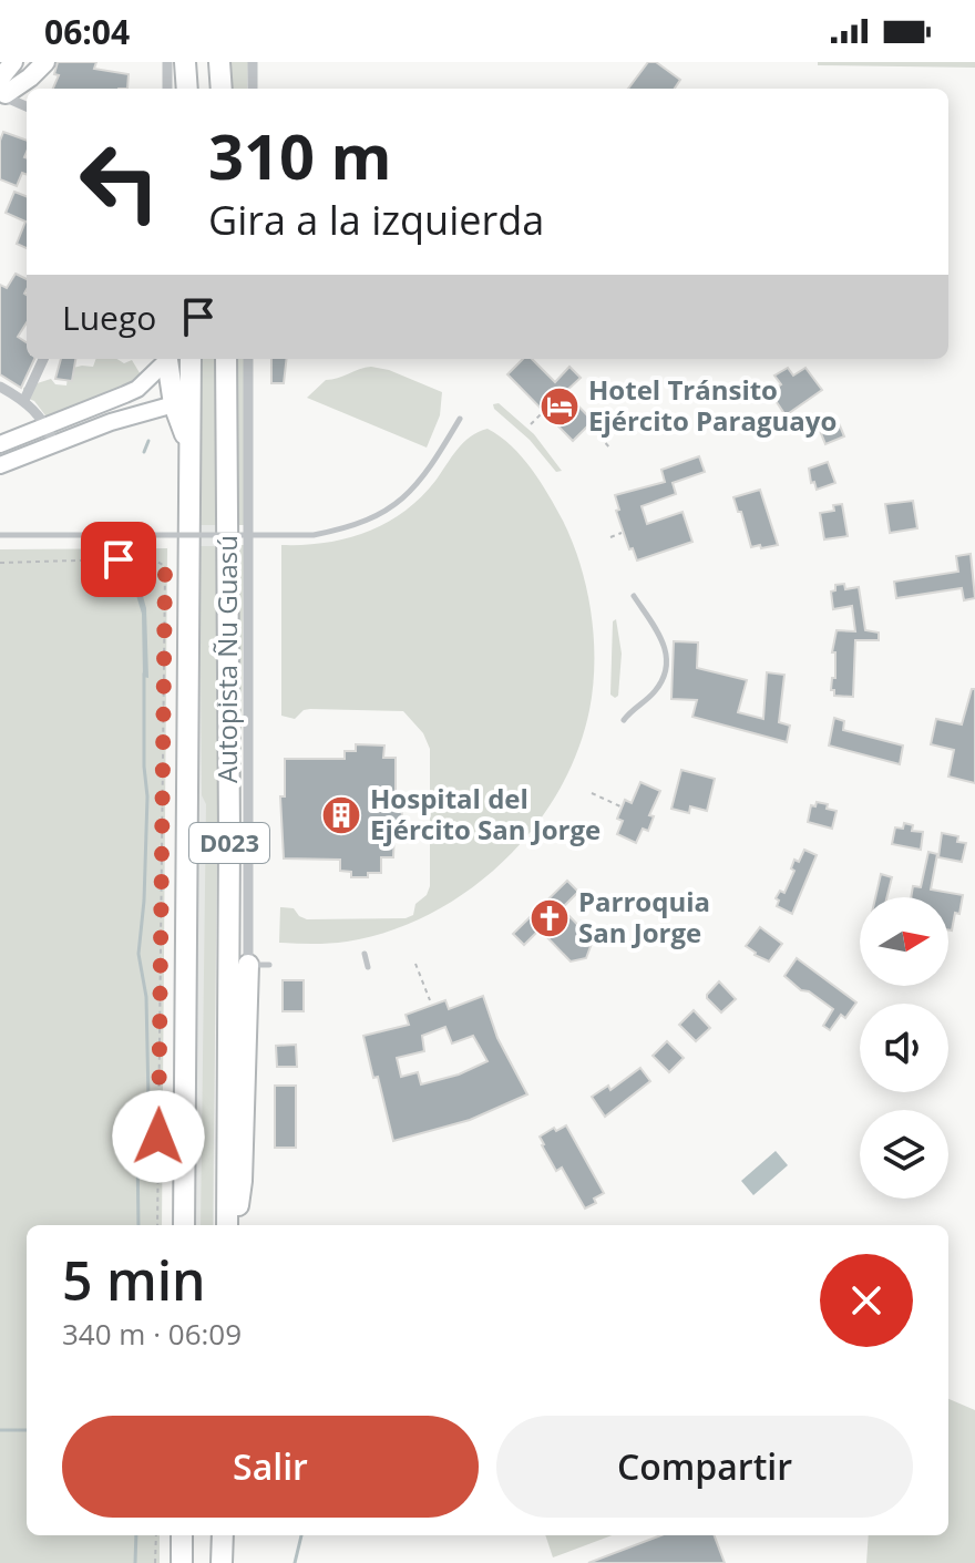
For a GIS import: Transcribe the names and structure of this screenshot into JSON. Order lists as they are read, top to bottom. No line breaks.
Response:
{"streets":{"highway":["Autopista Ñu Guasú","D023"]},"places":{"hotel":["Hotel Tránsito Ejército Paraguayo"],"building":["Hospital del Ejército San Jorge"],"church":["Parroquia San Jorge"]},"north":"right","page":{"status":"06:04","turn":["310 m","Gira a la izquierda"],"then":"Luego","heading":["5 min","340 m · 06:09"],"buttons":["Salir","Compartir"]}}
